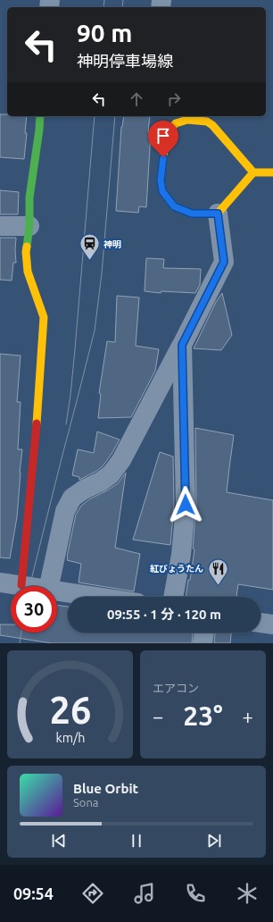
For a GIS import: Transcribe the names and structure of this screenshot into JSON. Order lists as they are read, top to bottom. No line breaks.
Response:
{"places":{"station":["神明"],"restaurant":["紅びょうたん"]},"page":{"turn":["90 m","神明停車場線"],"limit":"30","trip":"09:55 · 1 分 · 120 m","tile":"エアコン","heat":["−","23°","+"],"song":["Blue Orbit","Sona"],"tabs":"09:54","gauge":["26","km/h"]}}
